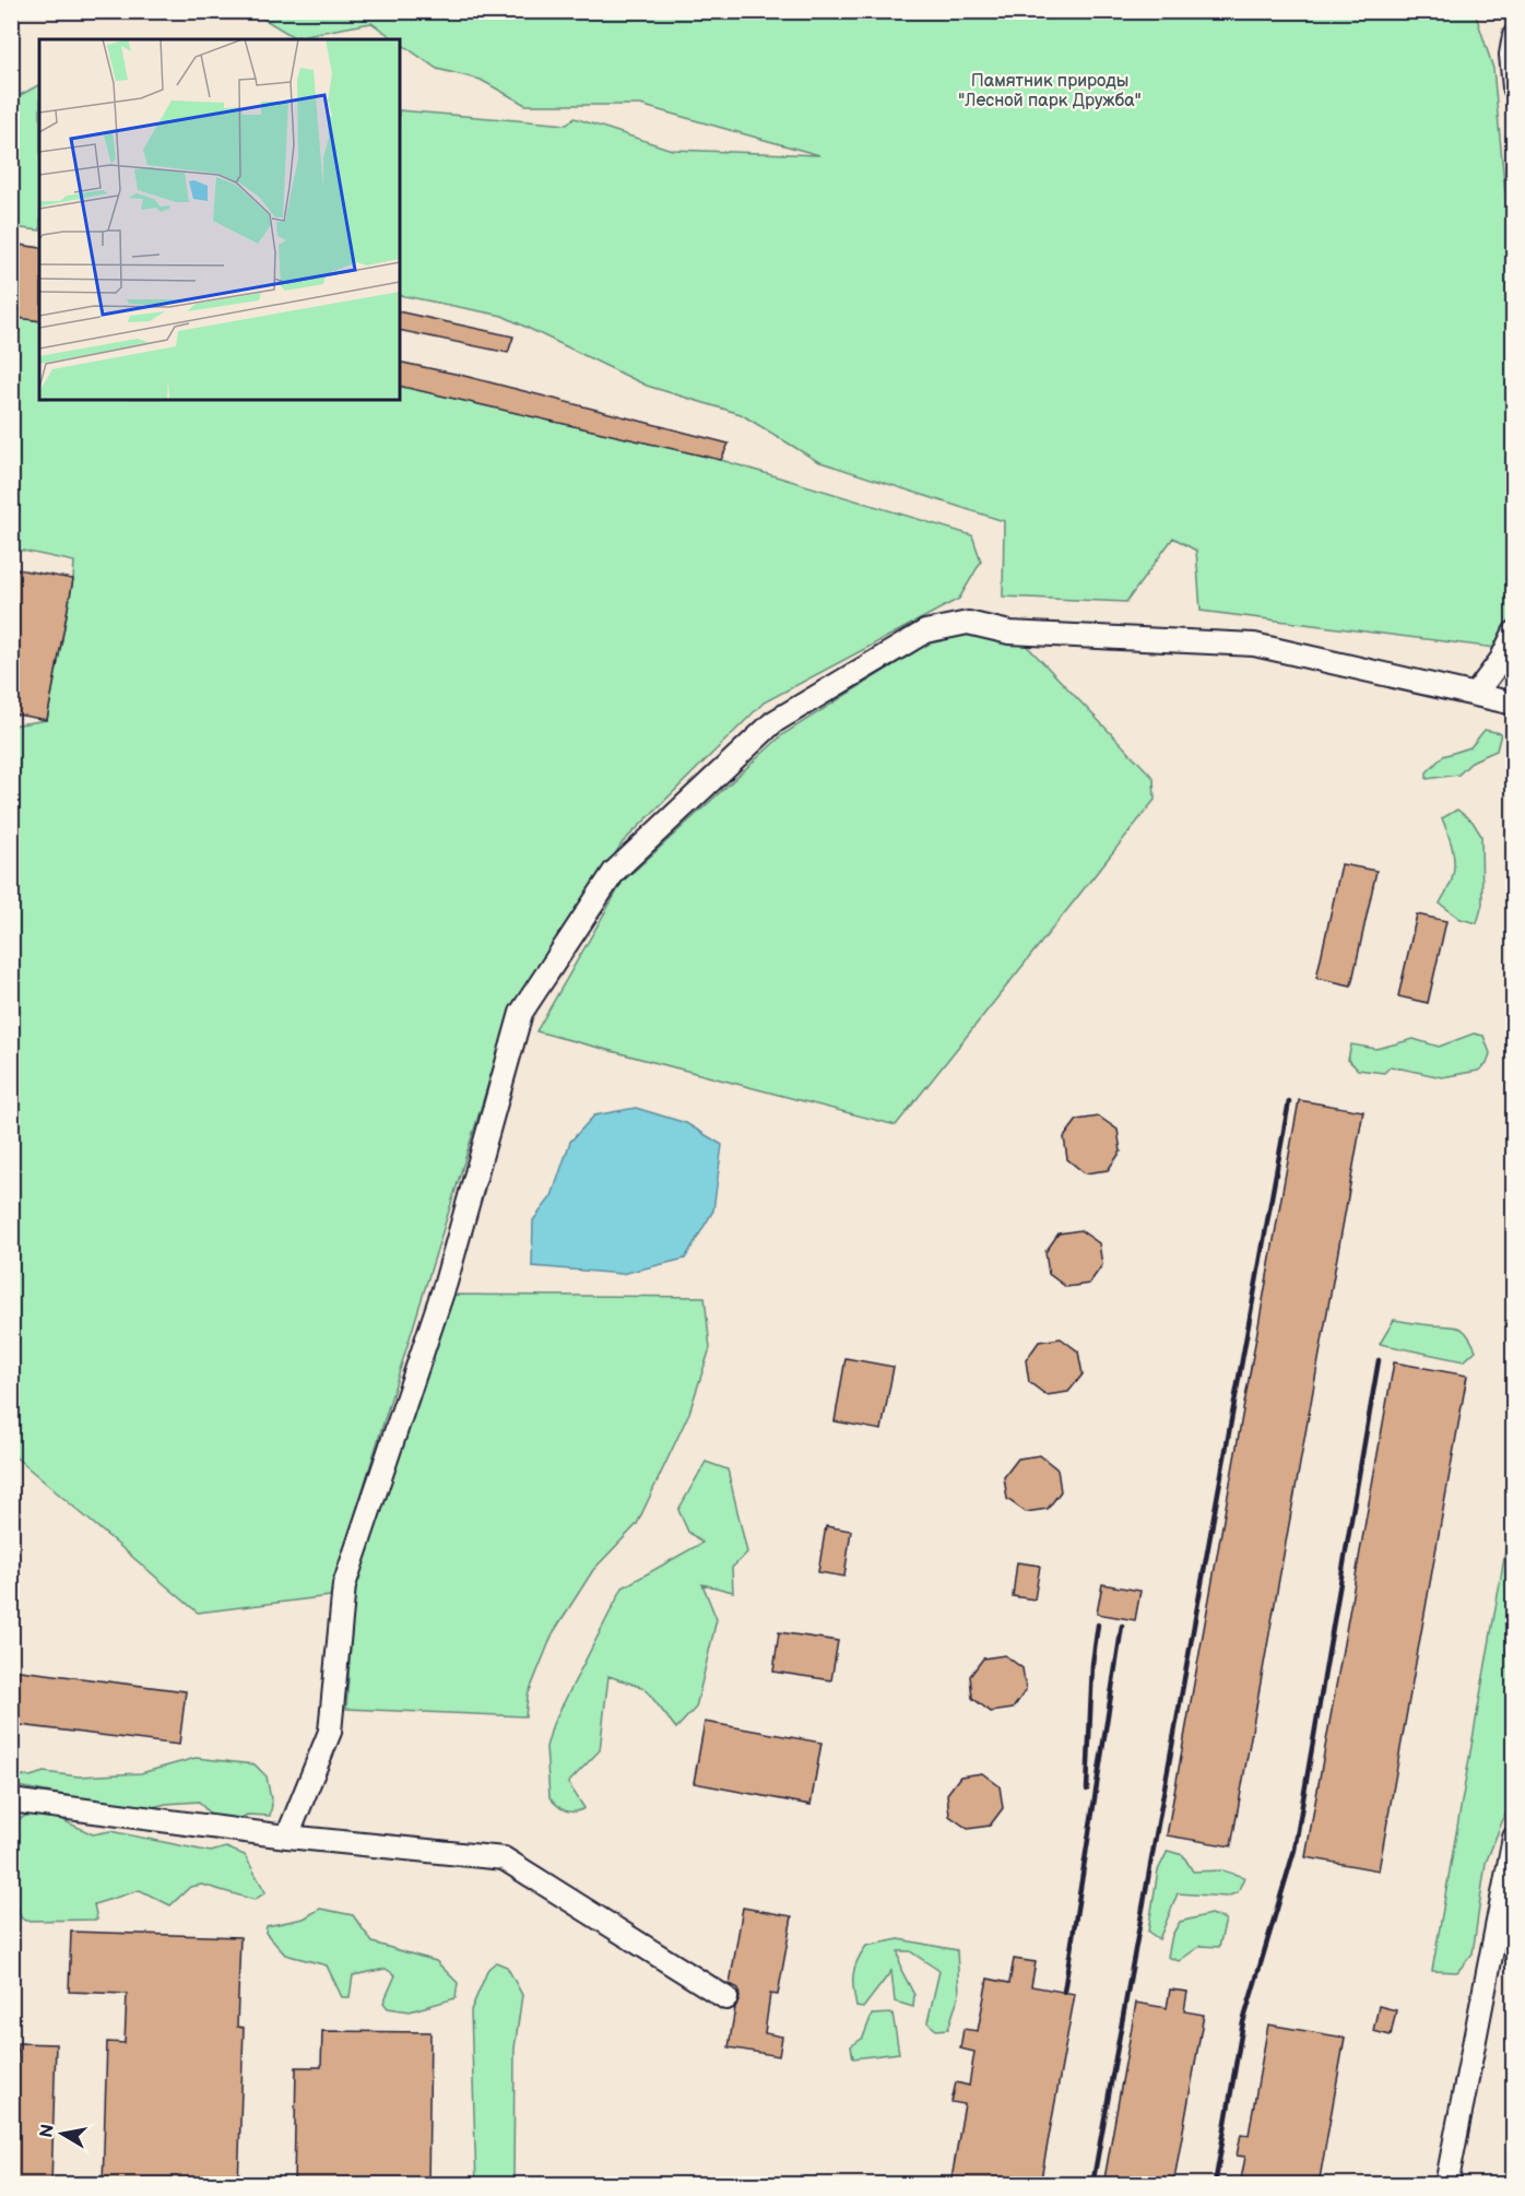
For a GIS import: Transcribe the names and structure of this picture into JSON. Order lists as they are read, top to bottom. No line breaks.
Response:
{"parks":["Памятник природы \"Лесной парк Дружба\""],"north":"left"}
